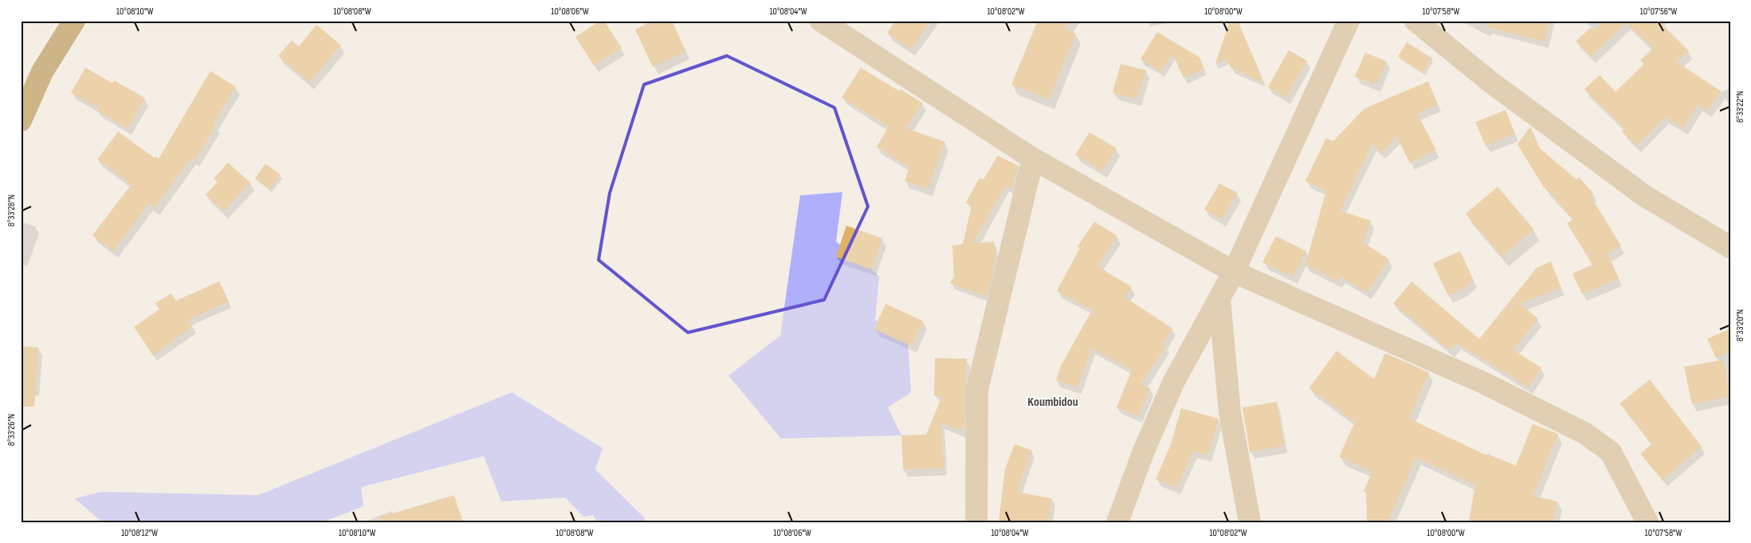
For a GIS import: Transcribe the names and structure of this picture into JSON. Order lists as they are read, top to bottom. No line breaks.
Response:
{"districts":["Koumbidou"],"coordinates":["10°08'10\"W","10°08'08\"W","10°08'06\"W","10°08'04\"W","10°08'02\"W","10°08'00\"W","10°07'58\"W","10°07'56\"W","8°33'22\"N","8°33'28\"N","8°33'20\"N","8°33'26\"N","10°08'12\"W"]}
